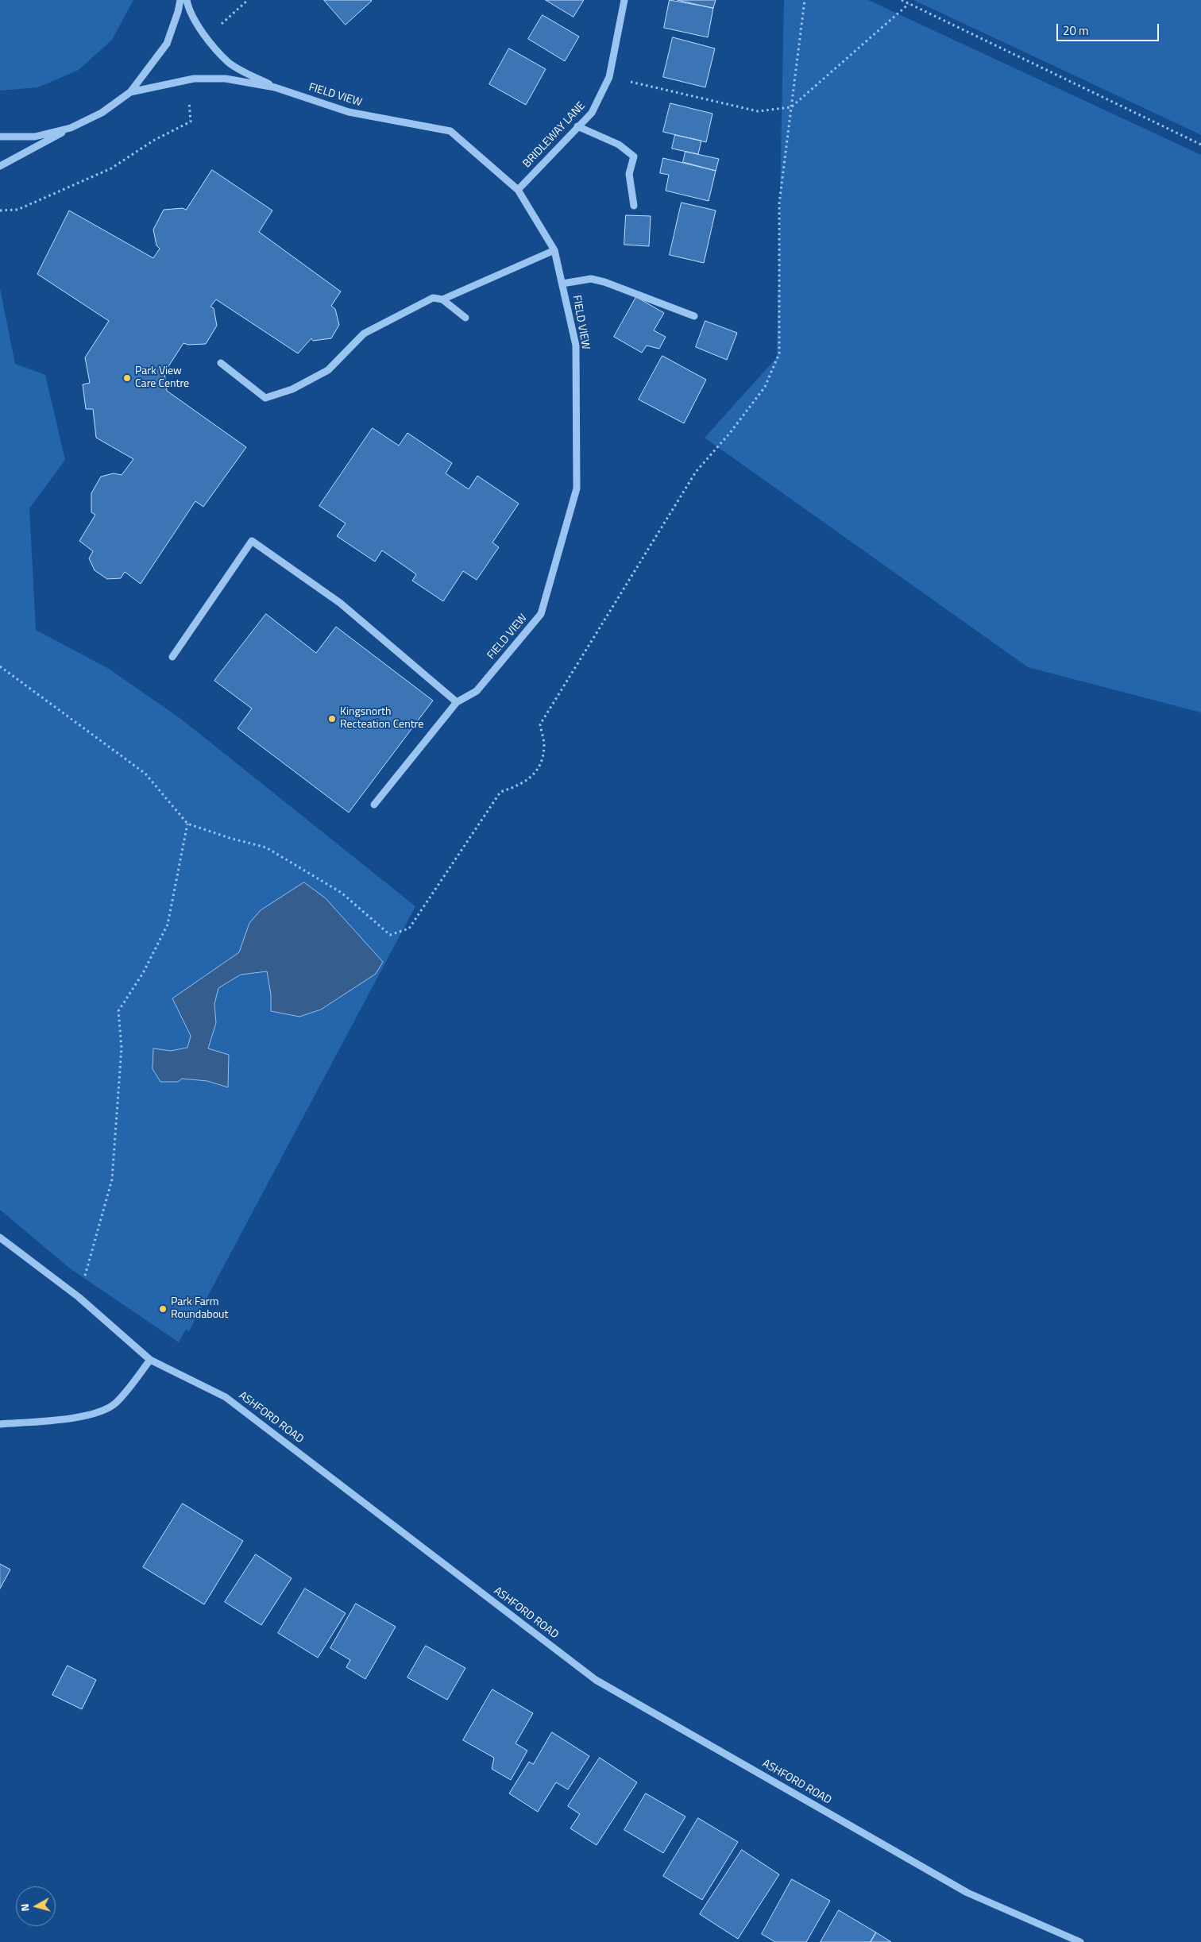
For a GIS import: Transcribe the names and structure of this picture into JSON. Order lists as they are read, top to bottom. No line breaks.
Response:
{"streets":{"street":["FIELD VIEW","BRIDLEWAY LANE","ASHFORD ROAD"]},"crossings":[["FIELD VIEW","BRIDLEWAY LANE"]],"places":["Park View Care Centre","Kingsnorth Recteation Centre","Park Farm Roundabout"],"scale_bar":"20 m","north":"left"}
